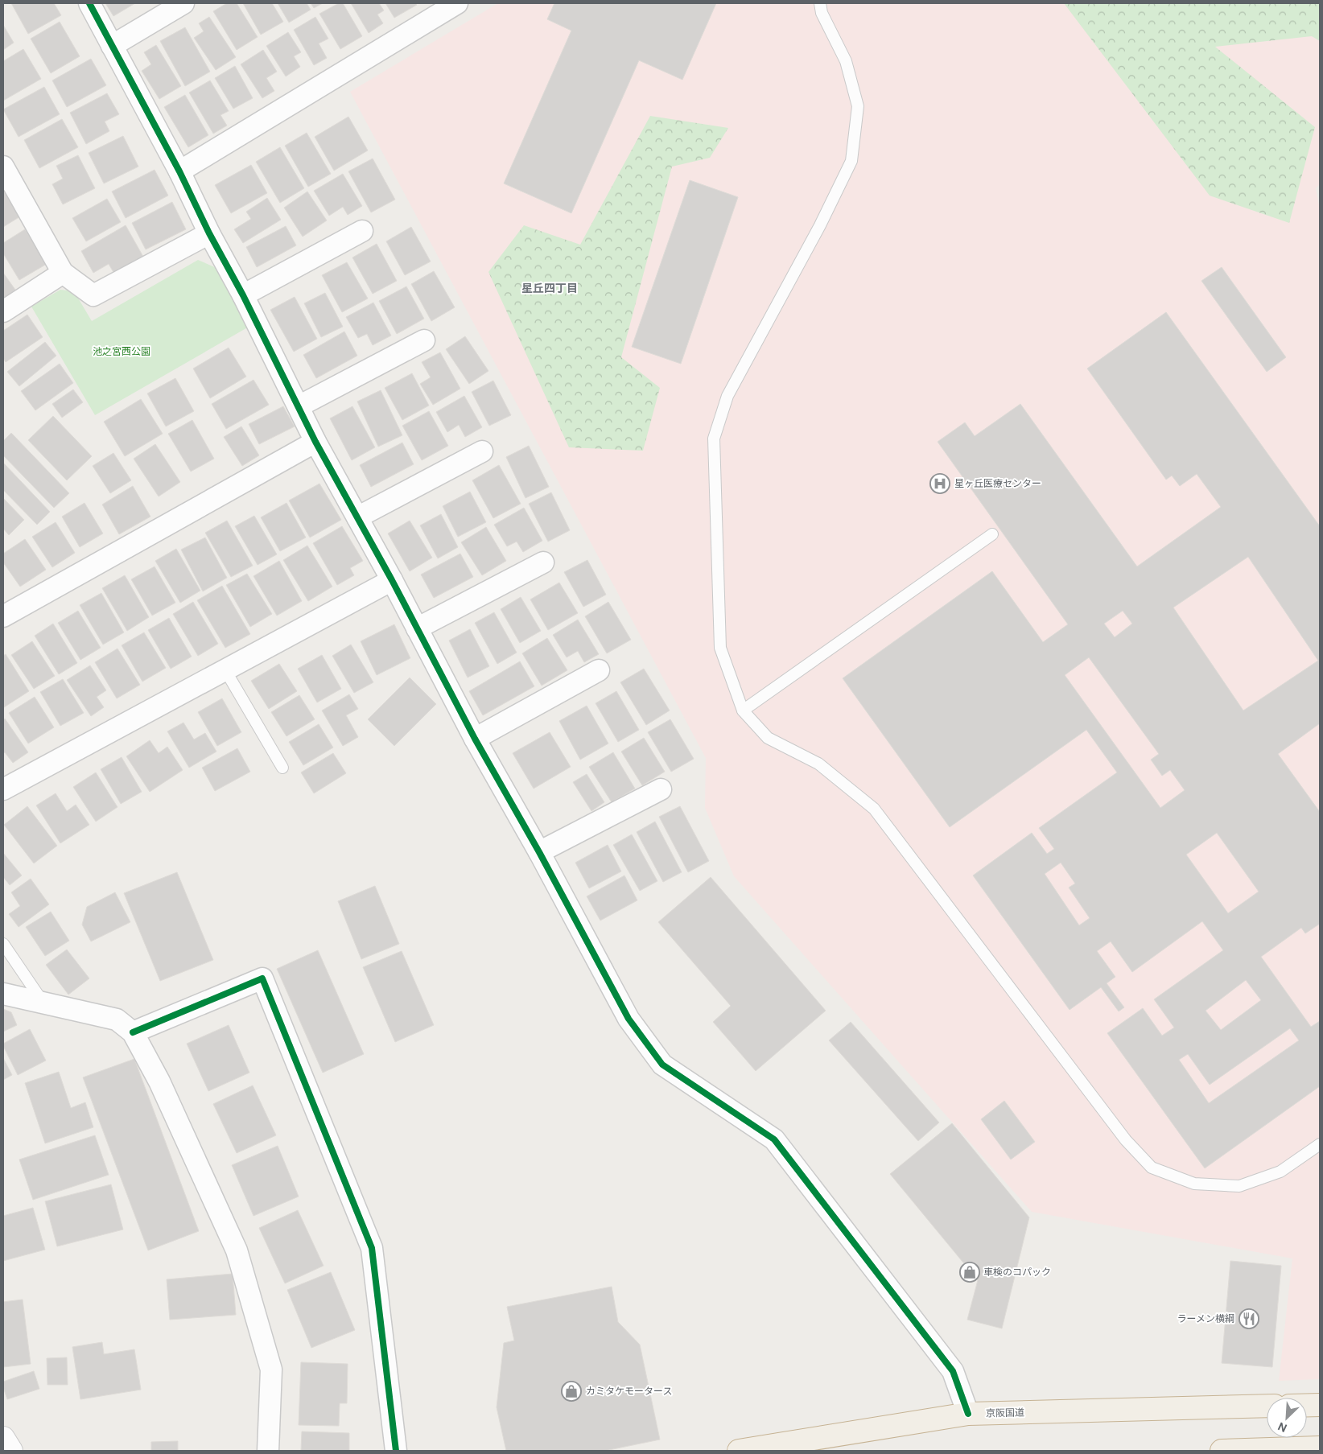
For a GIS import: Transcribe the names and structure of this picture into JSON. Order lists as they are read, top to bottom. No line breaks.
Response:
{"streets":{"highway":["京阪国道"]},"districts":["星丘四丁目"],"parks":["池之宮西公園"],"places":{"hospital":["星ヶ丘医療センター"],"shop":["車検のコパック","カミタケモータース"],"restaurant":["ラーメン横綱"]},"north":"bottom left"}
